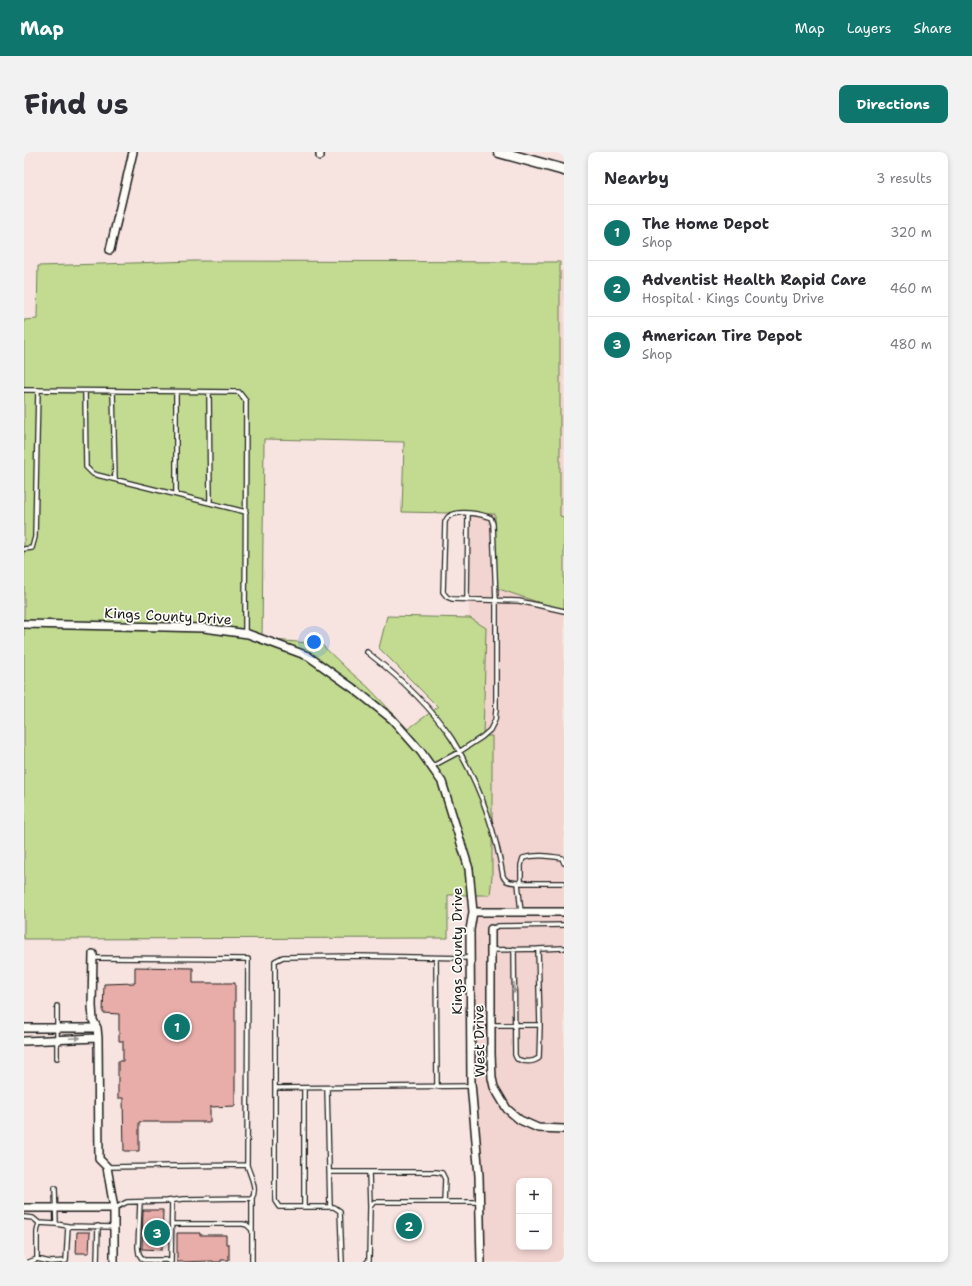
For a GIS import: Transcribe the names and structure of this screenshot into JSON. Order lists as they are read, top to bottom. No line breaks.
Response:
{"streets":{"street":["Kings County Drive","West Drive"]},"page":{"header":"Map","nav":["Map","Layers","Share"],"title":"Find us","buttons":"Directions","heading":["Nearby","3 results"],"list":[{"mark":"1","name":"The Home Depot","note":"Shop","value":"320 m"},{"mark":"2","name":"Adventist Health Rapid Care","note":"Hospital · Kings County Drive","value":"460 m"},{"mark":"3","name":"American Tire Depot","note":"Shop","value":"480 m"}],"pins":["1","2","3"],"map_buttons":["+","−"]}}
